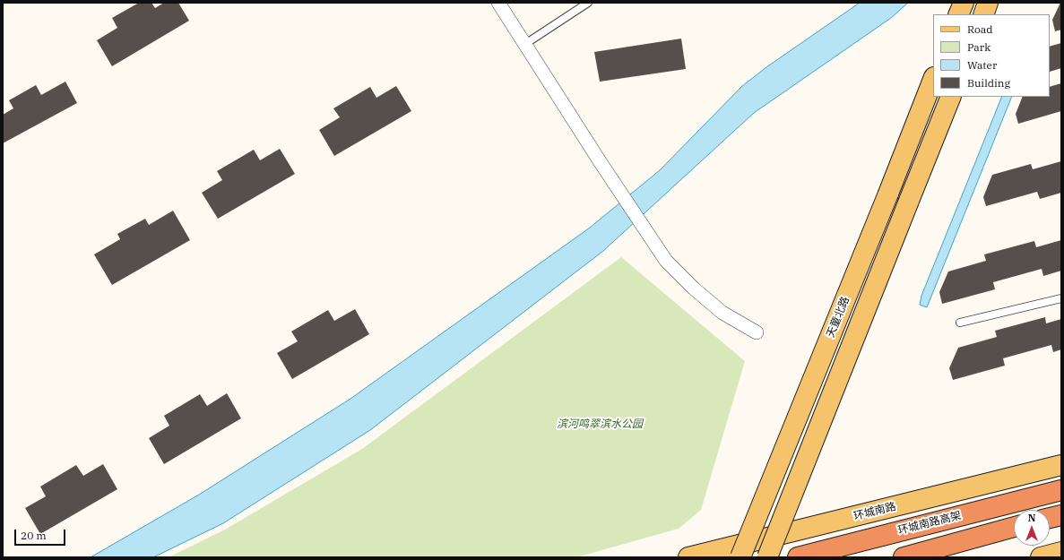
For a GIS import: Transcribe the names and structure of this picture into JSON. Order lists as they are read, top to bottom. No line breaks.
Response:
{"streets":{"highway":["环城南路高架"],"main road":["天童北路","环城南路"]},"parks":["滨河鸣翠滨水公园"],"legend":["Road","Park","Water","Building"],"scale_bar":"20 m","north":"top"}
